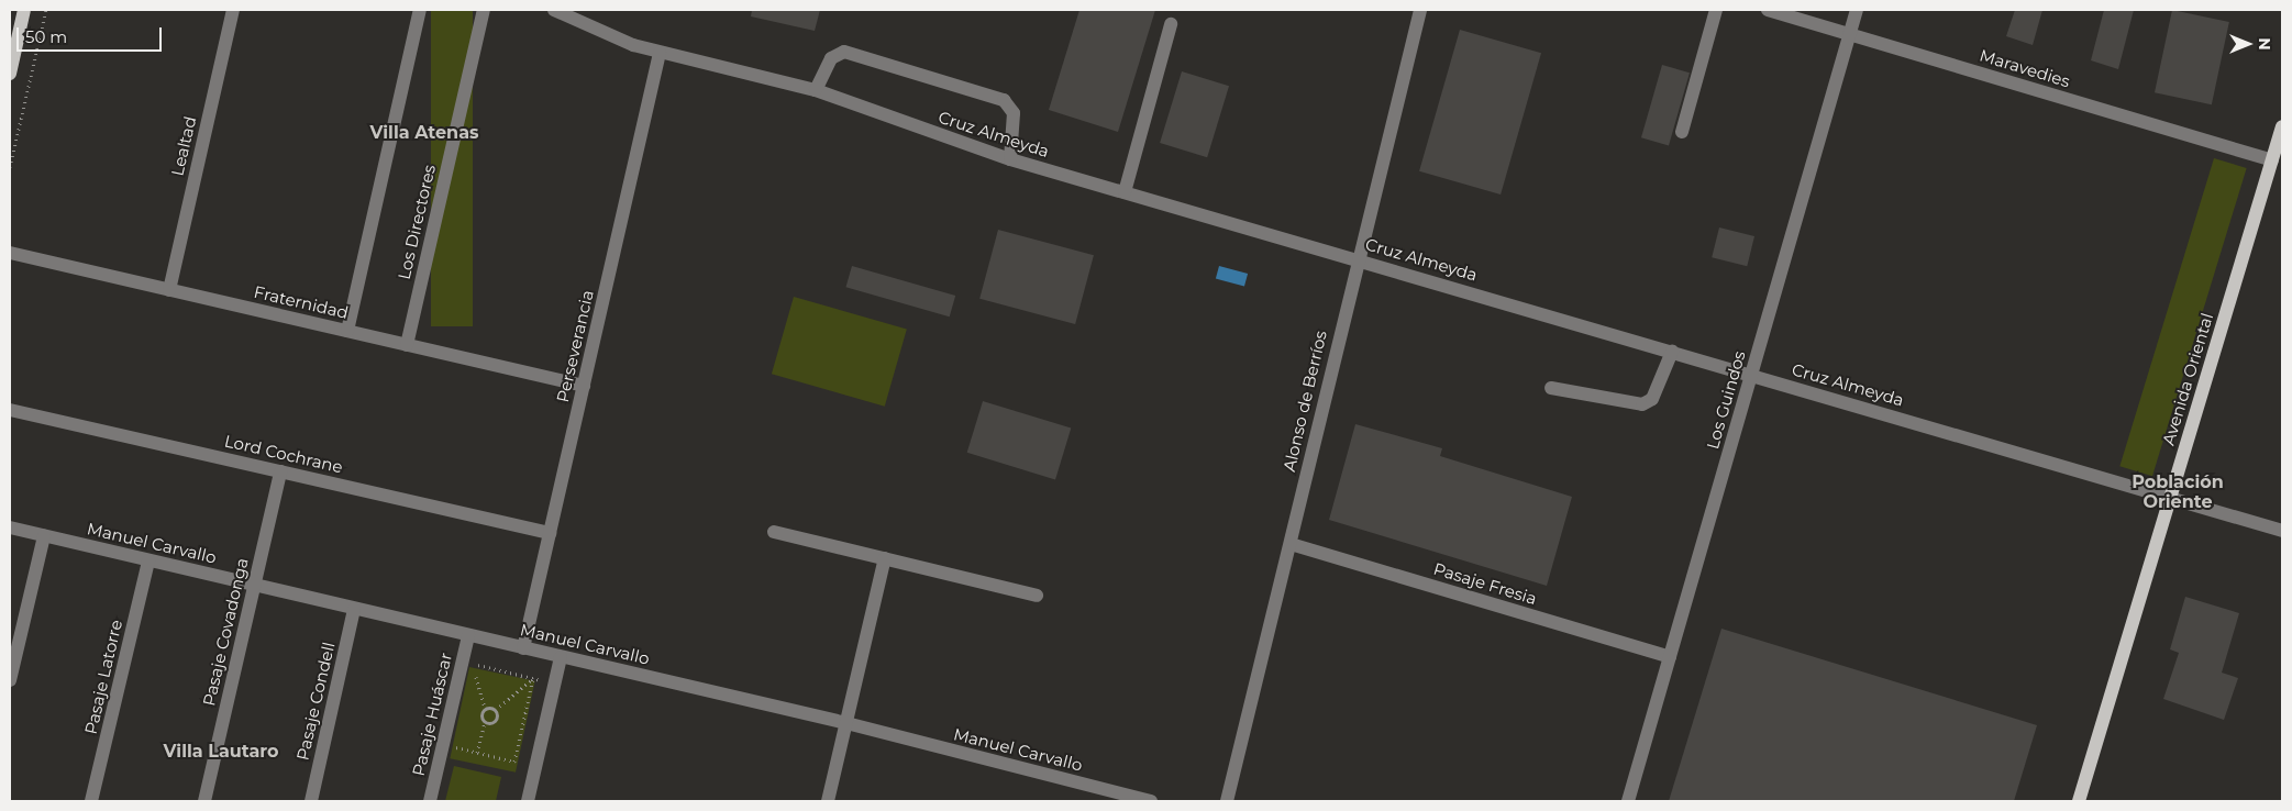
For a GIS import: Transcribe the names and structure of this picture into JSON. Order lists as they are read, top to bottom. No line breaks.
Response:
{"streets":{"main road":["Avenida Oriental"],"street":["Maravedies","Cruz Almeyda","Lealtad","Los Directores","Fraternidad","Perseverancia","Los Guindos","Alonso de Berríos","Lord Cochrane","Manuel Carvallo","Pasaje Fresia","Pasaje Covadonga","Pasaje Latorre","Pasaje Condell","Pasaje Huáscar"]},"crossings":[["Maravedies","Avenida Oriental"],["Maravedies","Los Guindos"],["Cruz Almeyda","Perseverancia"],["Cruz Almeyda","Avenida Oriental"],["Cruz Almeyda","Los Guindos"],["Cruz Almeyda","Alonso de Berríos"],["Lealtad","Fraternidad"],["Los Directores","Fraternidad"],["Fraternidad","Perseverancia"],["Perseverancia","Lord Cochrane"],["Perseverancia","Manuel Carvallo"],["Los Guindos","Pasaje Fresia"],["Alonso de Berríos","Pasaje Fresia"],["Lord Cochrane","Pasaje Covadonga"],["Manuel Carvallo","Pasaje Covadonga"],["Manuel Carvallo","Pasaje Latorre"],["Manuel Carvallo","Pasaje Condell"],["Manuel Carvallo","Pasaje Huáscar"]],"districts":["Villa Atenas","Población Oriente","Villa Lautaro"],"scale_bar":"50 m","north":"right"}
